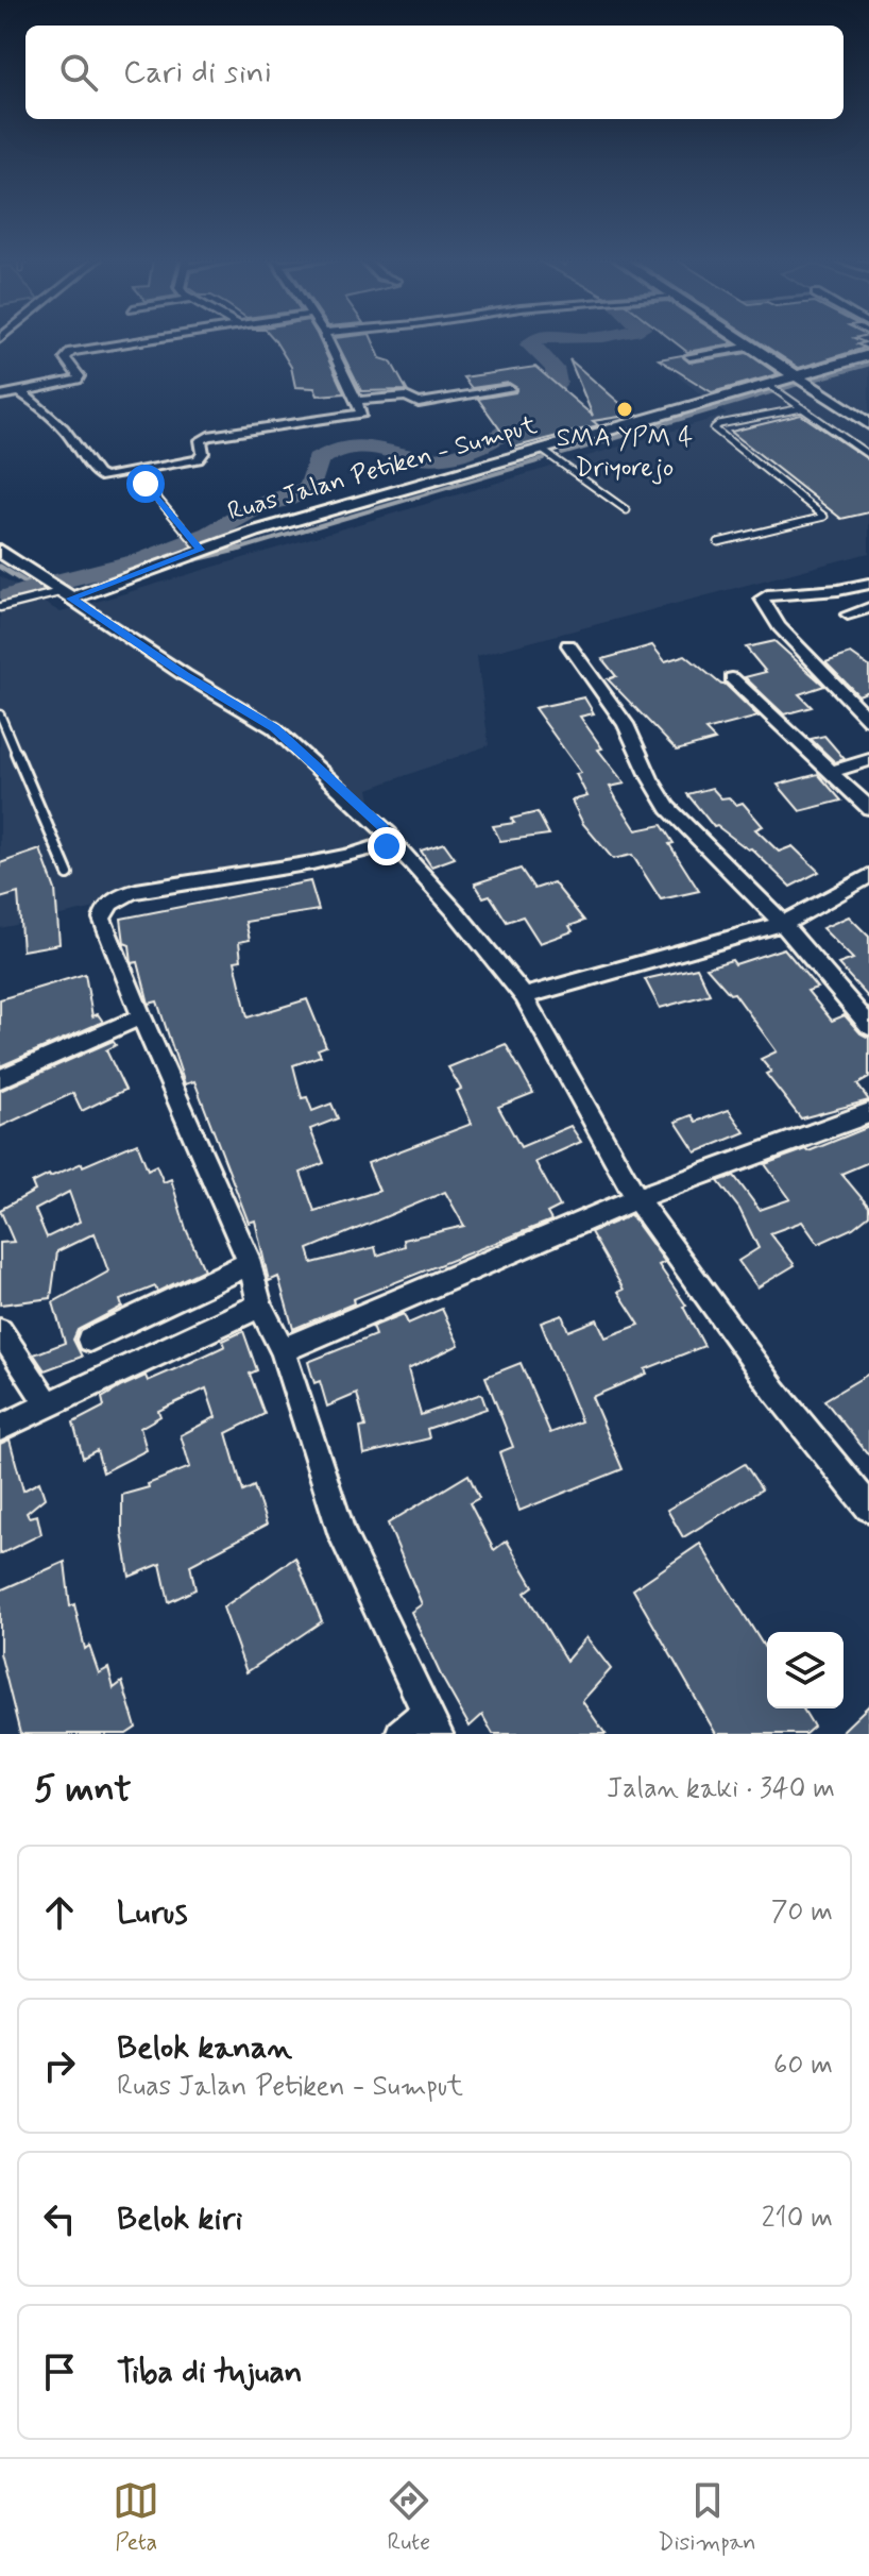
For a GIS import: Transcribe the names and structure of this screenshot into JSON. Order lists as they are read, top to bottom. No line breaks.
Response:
{"streets":{"main road":["Ruas Jalan Petiken - Sumput"]},"places":["SMA YPM 4 Driyorejo"],"page":{"search":"Cari di sini","heading":["5 mnt","Jalan kaki · 340 m"],"list":[["Lurus","70 m"],["Belok kanan","Ruas Jalan Petiken - Sumput","60 m"],["Belok kiri","210 m"],"Tiba di tujuan"],"nav":["Peta","Rute","Disimpan"]}}
